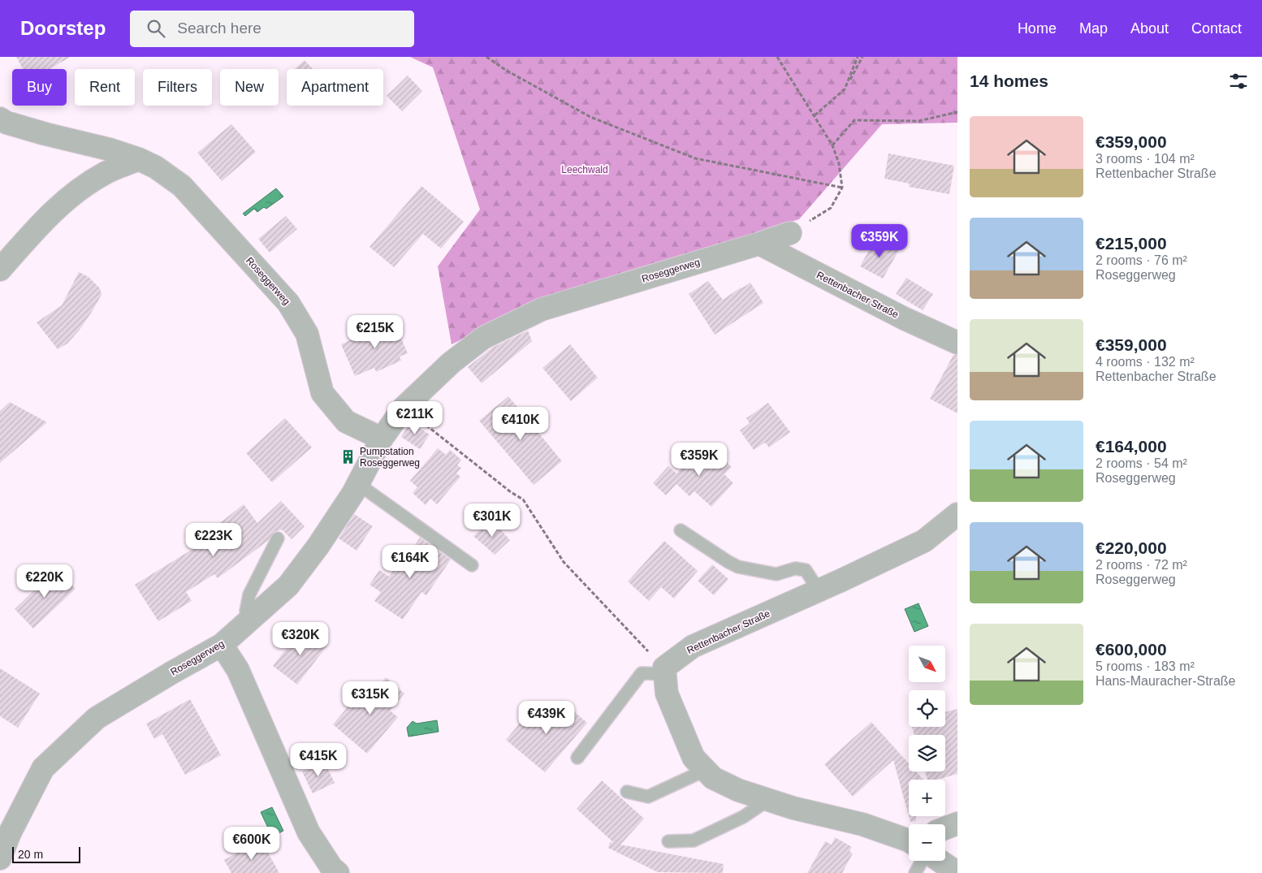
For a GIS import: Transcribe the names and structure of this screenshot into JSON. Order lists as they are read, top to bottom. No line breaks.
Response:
{"streets":{"street":["Roseggerweg","Rettenbacher Straße"]},"crossings":[["Roseggerweg","Rettenbacher Straße"]],"parks":["Leechwald"],"places":{"building":["Pumpstation Roseggerweg"]},"scale_bar":"20 m","north":"bottom right","page":{"header":"Doorstep","search":"Search here","nav":["Home","Map","About","Contact"],"heading":"14 homes","chip":["Buy","Rent","Filters","New","Apartment"],"list":[{"name":"€359,000","note":"3 rooms · 104 m² · Rettenbacher Straße"},{"name":"€215,000","note":"2 rooms · 76 m² · Roseggerweg"},{"name":"€359,000","note":"4 rooms · 132 m² · Rettenbacher Straße"},{"name":"€164,000","note":"2 rooms · 54 m² · Roseggerweg"},{"name":"€220,000","note":"2 rooms · 72 m² · Roseggerweg"},{"name":"€600,000","note":"5 rooms · 183 m² · Hans-Mauracher-Straße"}],"price":["€359K","€215K","€211K","€410K","€359K","€301K","€223K","€164K","€220K","€320K","€315K","€439K","€415K","€600K"],"map_buttons":["+","−"],"scale":"20 m"}}
